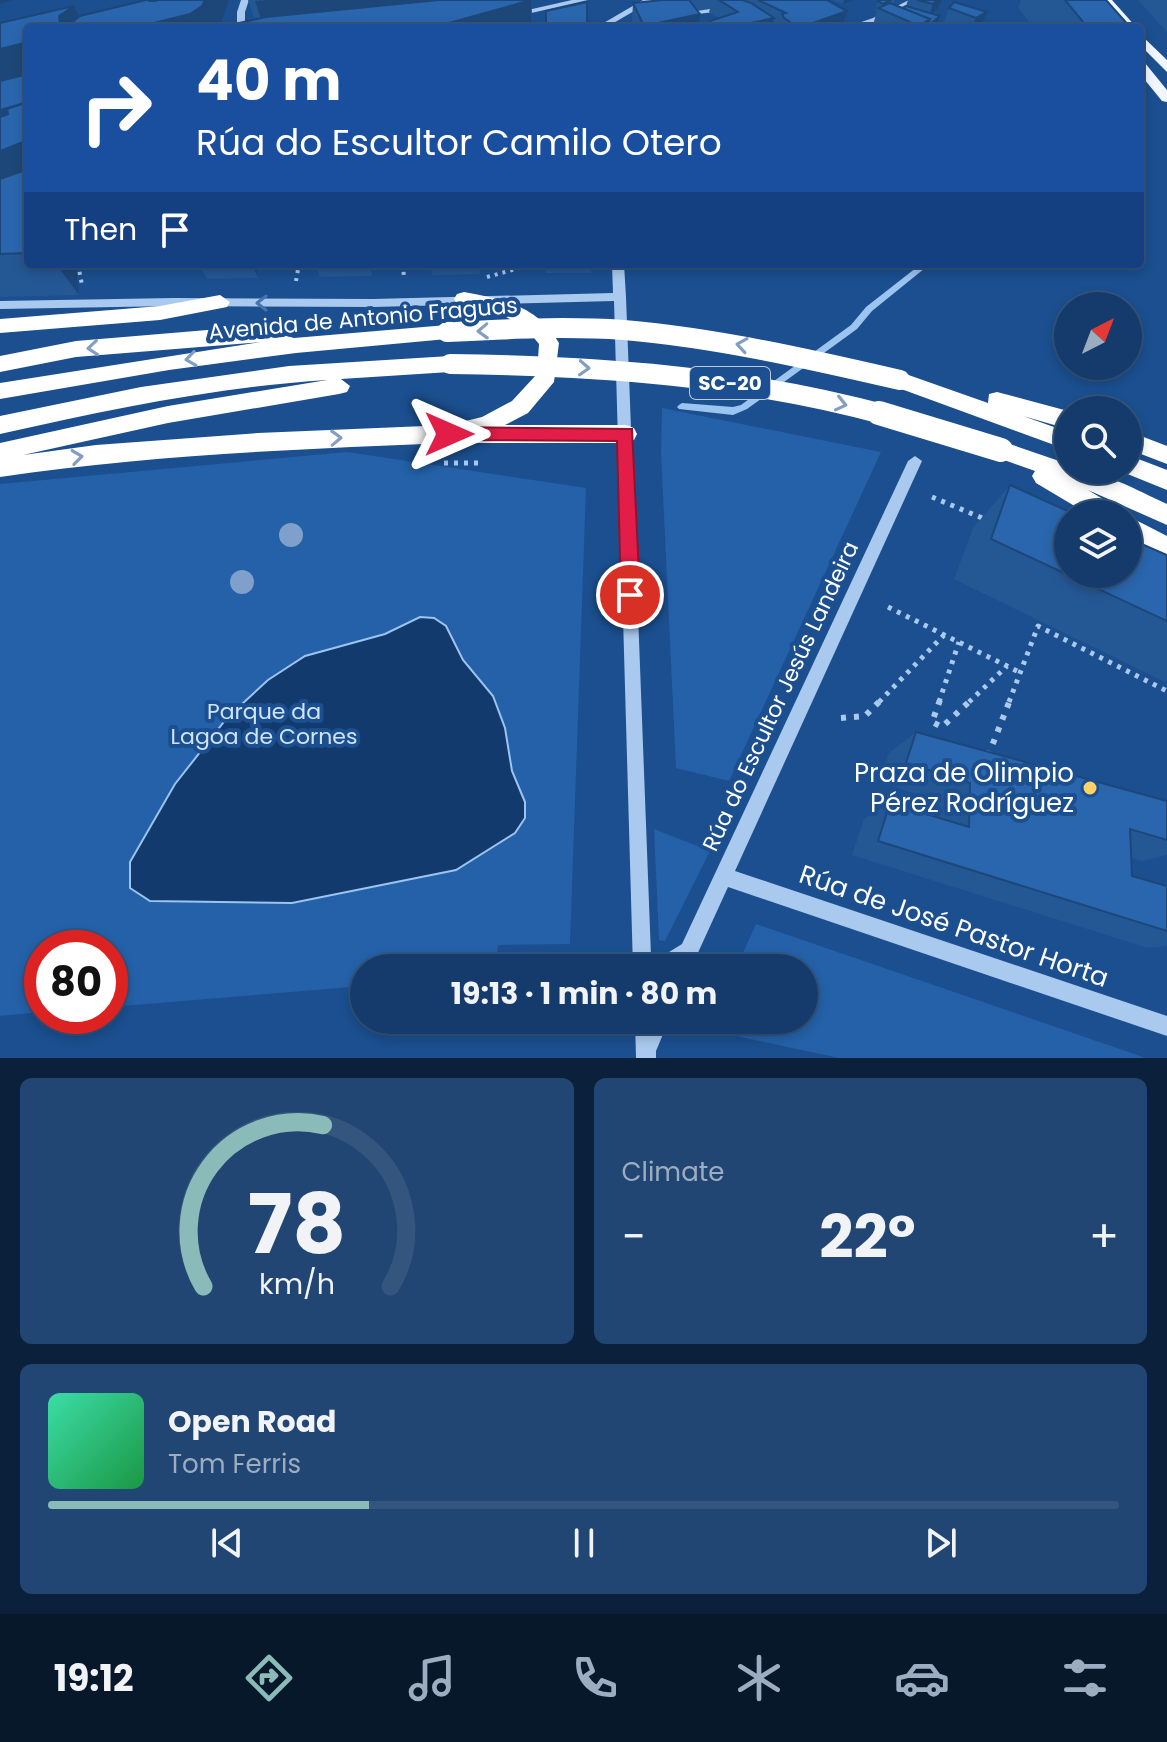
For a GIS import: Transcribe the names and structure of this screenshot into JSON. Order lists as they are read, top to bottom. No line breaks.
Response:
{"streets":{"highway":["Avenida de Antonio Fraguas","SC-20"],"street":["Rúa do Escultor Jesús Landeira","Rúa de José Pastor Horta"]},"crossings":[["Avenida de Antonio Fraguas","SC-20"],["Rúa do Escultor Jesús Landeira","Rúa de José Pastor Horta"]],"parks":["Parque da Lagoa de Cornes"],"places":["Praza de Olimpio Pérez Rodríguez"],"north":"top right","page":{"turn":["40 m","Rúa do Escultor Camilo Otero"],"then":"Then","limit":"80","trip":"19:13 · 1 min · 80 m","tile":"Climate","heat":["−","22°","+"],"song":["Open Road","Tom Ferris"],"tabs":"19:12","gauge":["78","km/h"]}}
